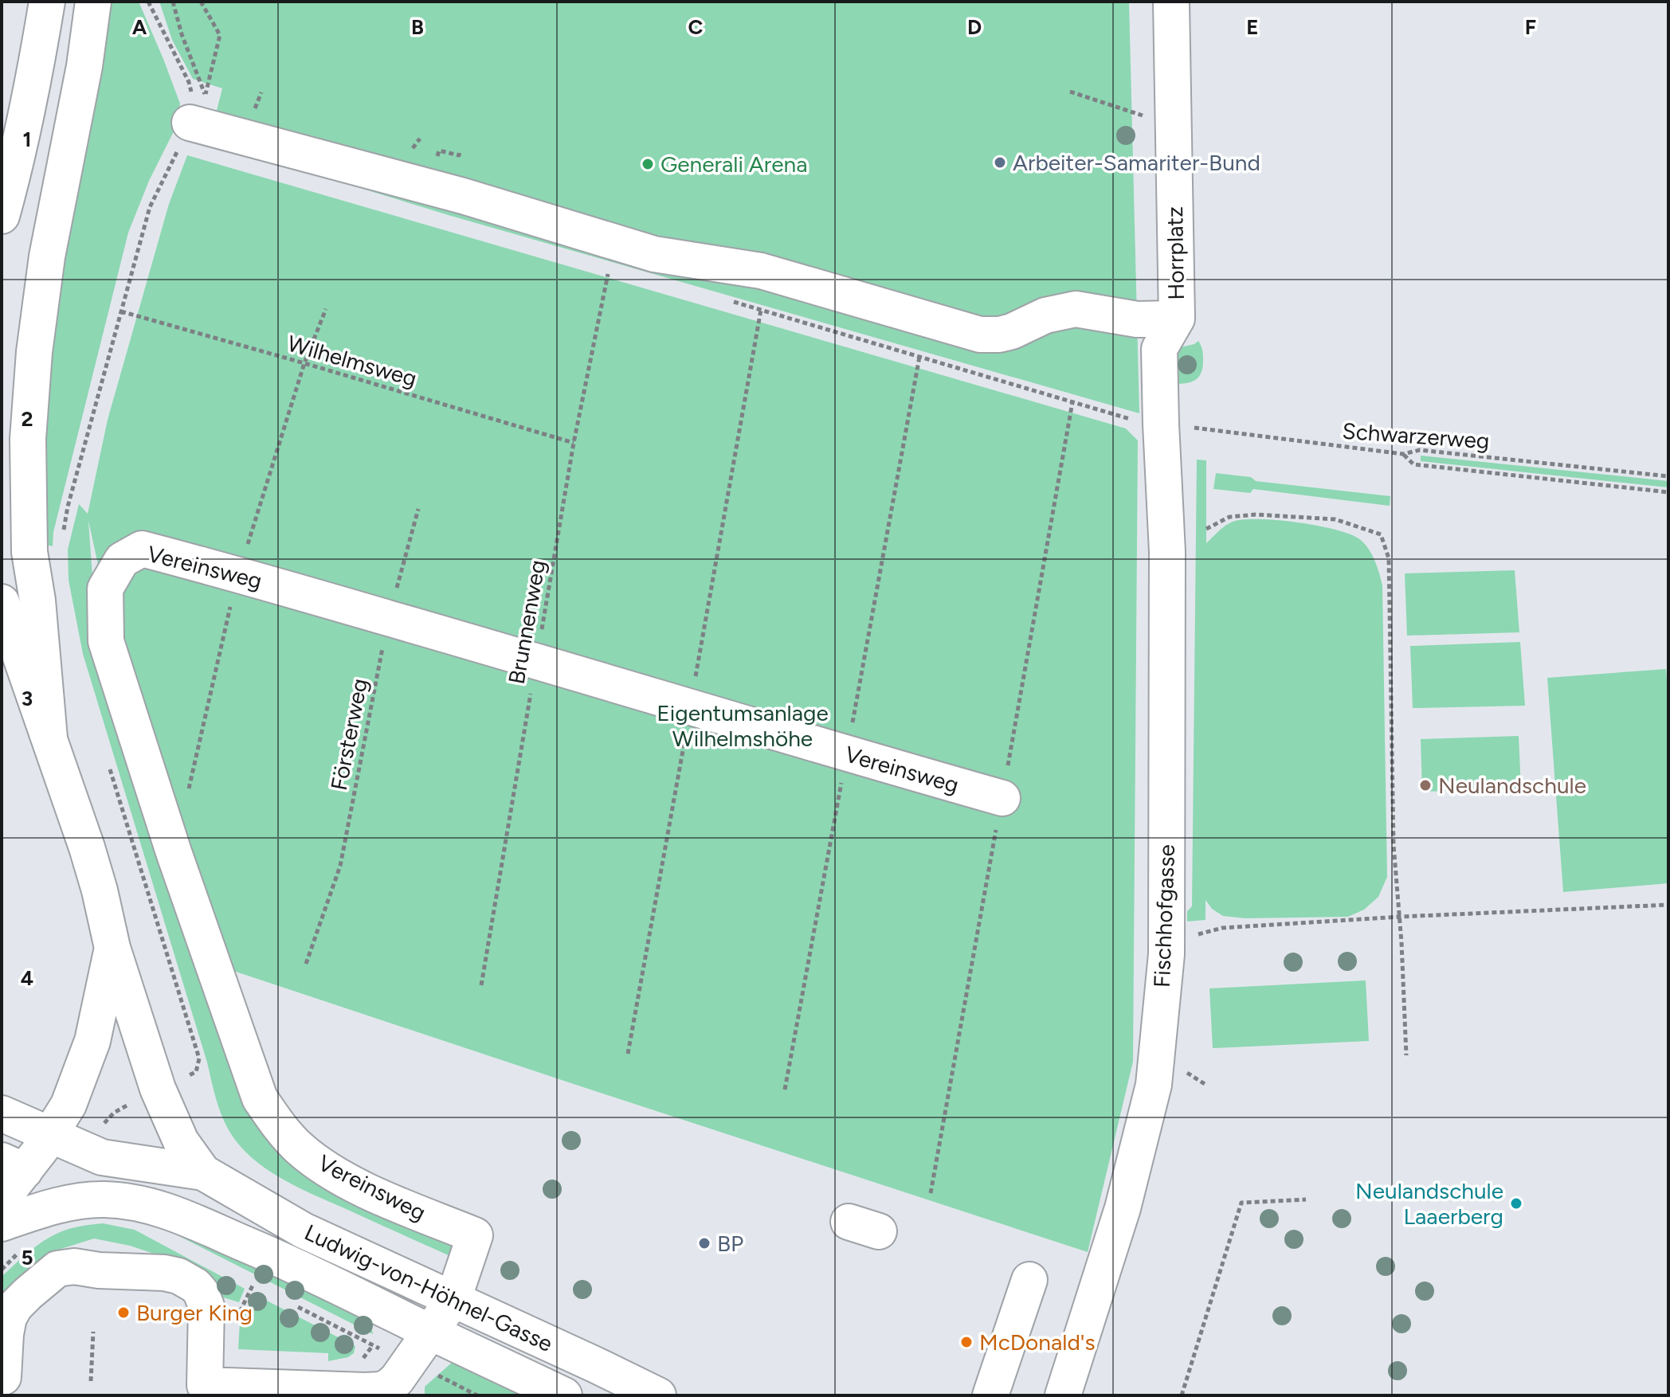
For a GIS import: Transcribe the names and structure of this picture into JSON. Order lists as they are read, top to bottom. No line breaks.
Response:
{"streets":{"main road":["Horrplatz","Vereinsweg","Fischhofgasse","Ludwig-von-Höhnel-Gasse"],"path":["Wilhelmsweg","Schwarzerweg","Brunnenweg","Försterweg"]},"crossings":[["Horrplatz","Schwarzerweg"],["Horrplatz","Fischhofgasse"],["Wilhelmsweg","Brunnenweg"],["Schwarzerweg","Fischhofgasse"],["Vereinsweg","Brunnenweg"],["Vereinsweg","Försterweg"],["Vereinsweg","Ludwig-von-Höhnel-Gasse"]],"parks":["Eigentumsanlage Wilhelmshöhe"],"places":["Arbeiter-Samariter-Bund","Generali Arena","Neulandschule","Neulandschule Laaerberg","BP","Burger King","McDonald's"],"grid":{"columns":["A","B","C","D","E","F"],"rows":["1","2","3","4","5"]}}
